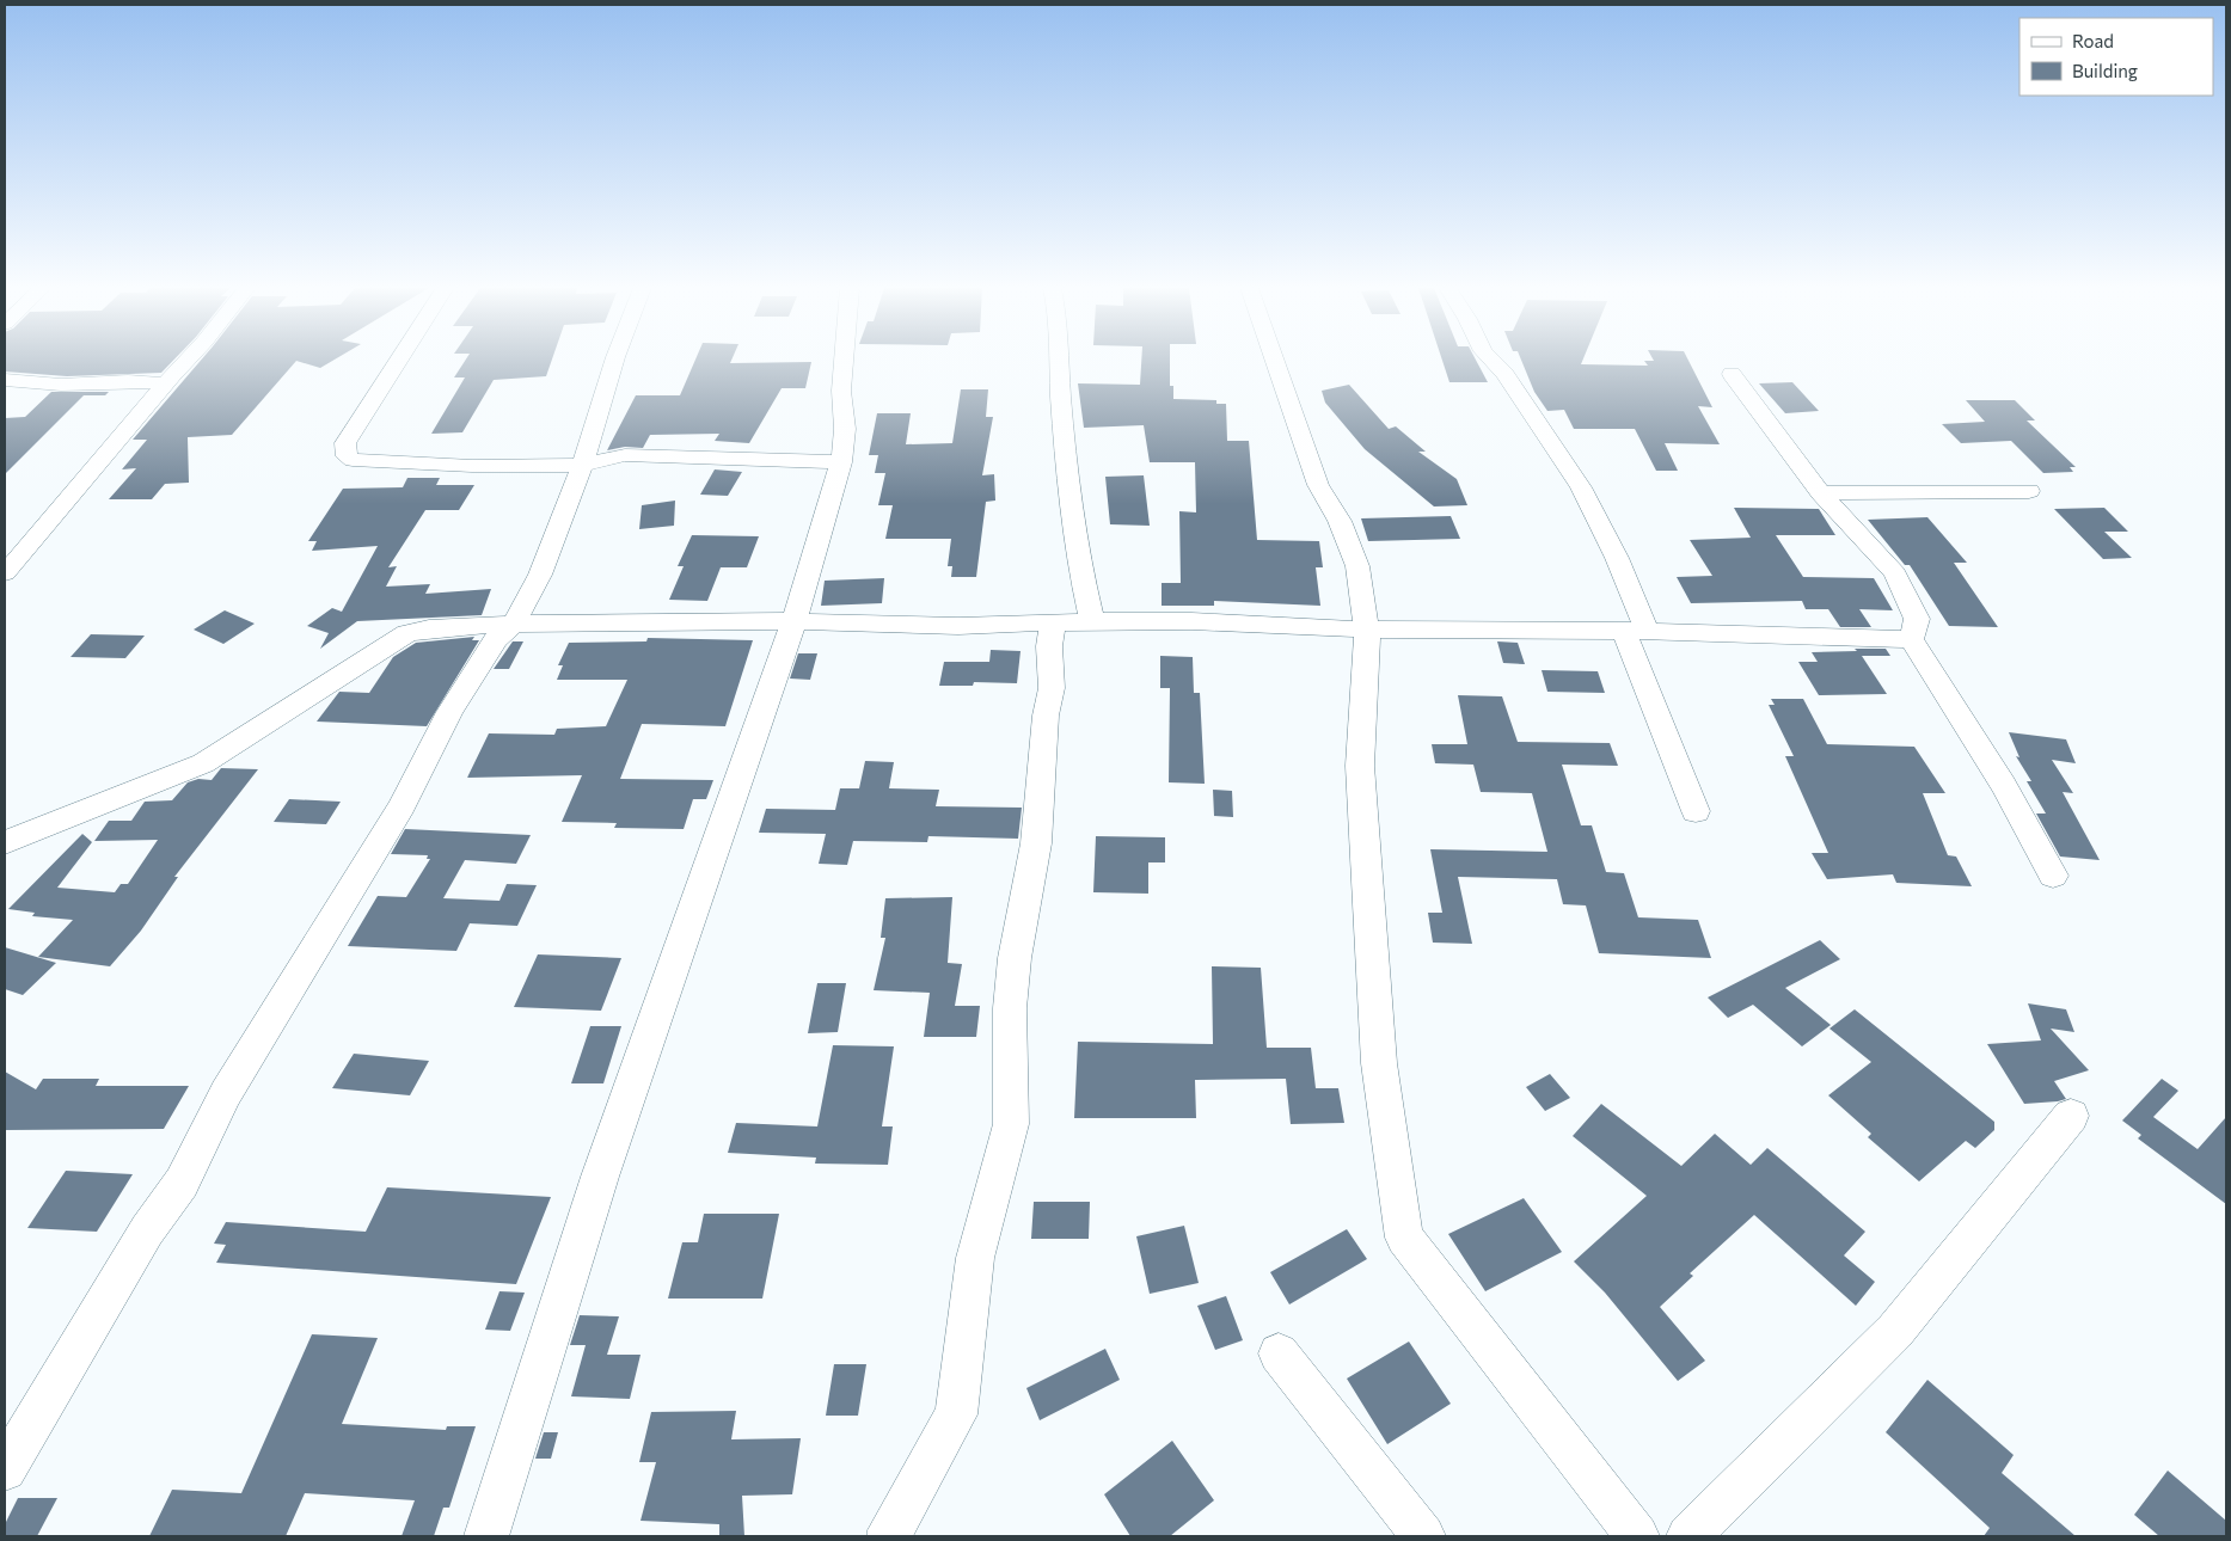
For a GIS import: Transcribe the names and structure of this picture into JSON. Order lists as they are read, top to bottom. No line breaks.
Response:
{"legend":["Road","Building"]}
